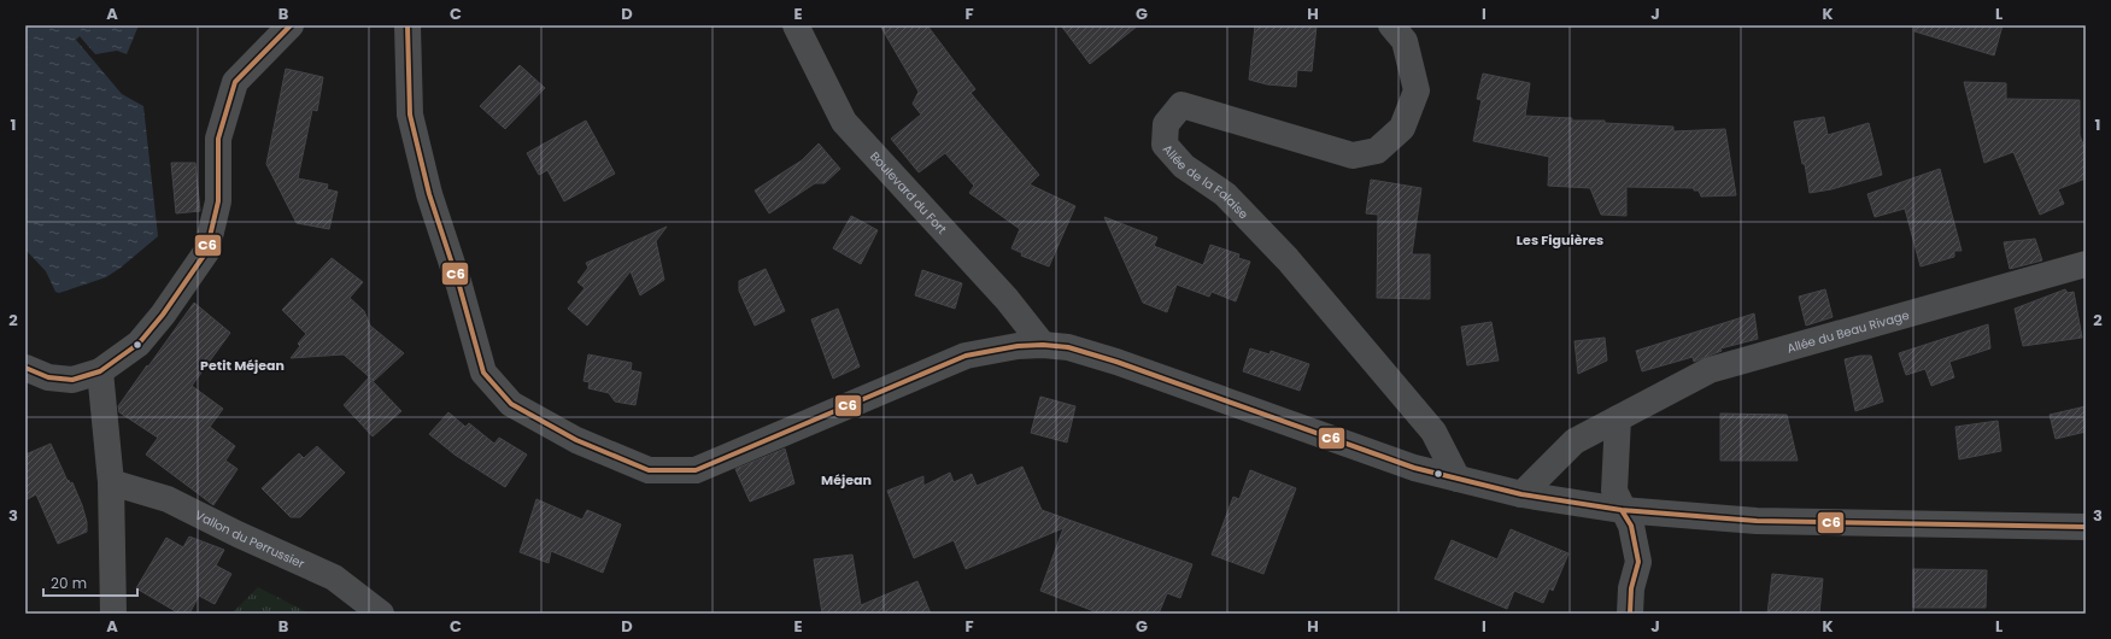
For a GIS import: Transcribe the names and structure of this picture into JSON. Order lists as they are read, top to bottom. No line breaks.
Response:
{"streets":{"street":["Allée de la Falaise","Boulevard du Fort","Allée du Beau Rivage","Vallon du Perrussier"]},"districts":["Les Figuières","Petit Méjean","Méjean"],"lines":["transit line C6"],"scale_bar":"20 m","grid":{"columns":["A","B","C","D","E","F","G","H","I","J","K","L"],"rows":["1","2","3"]}}
